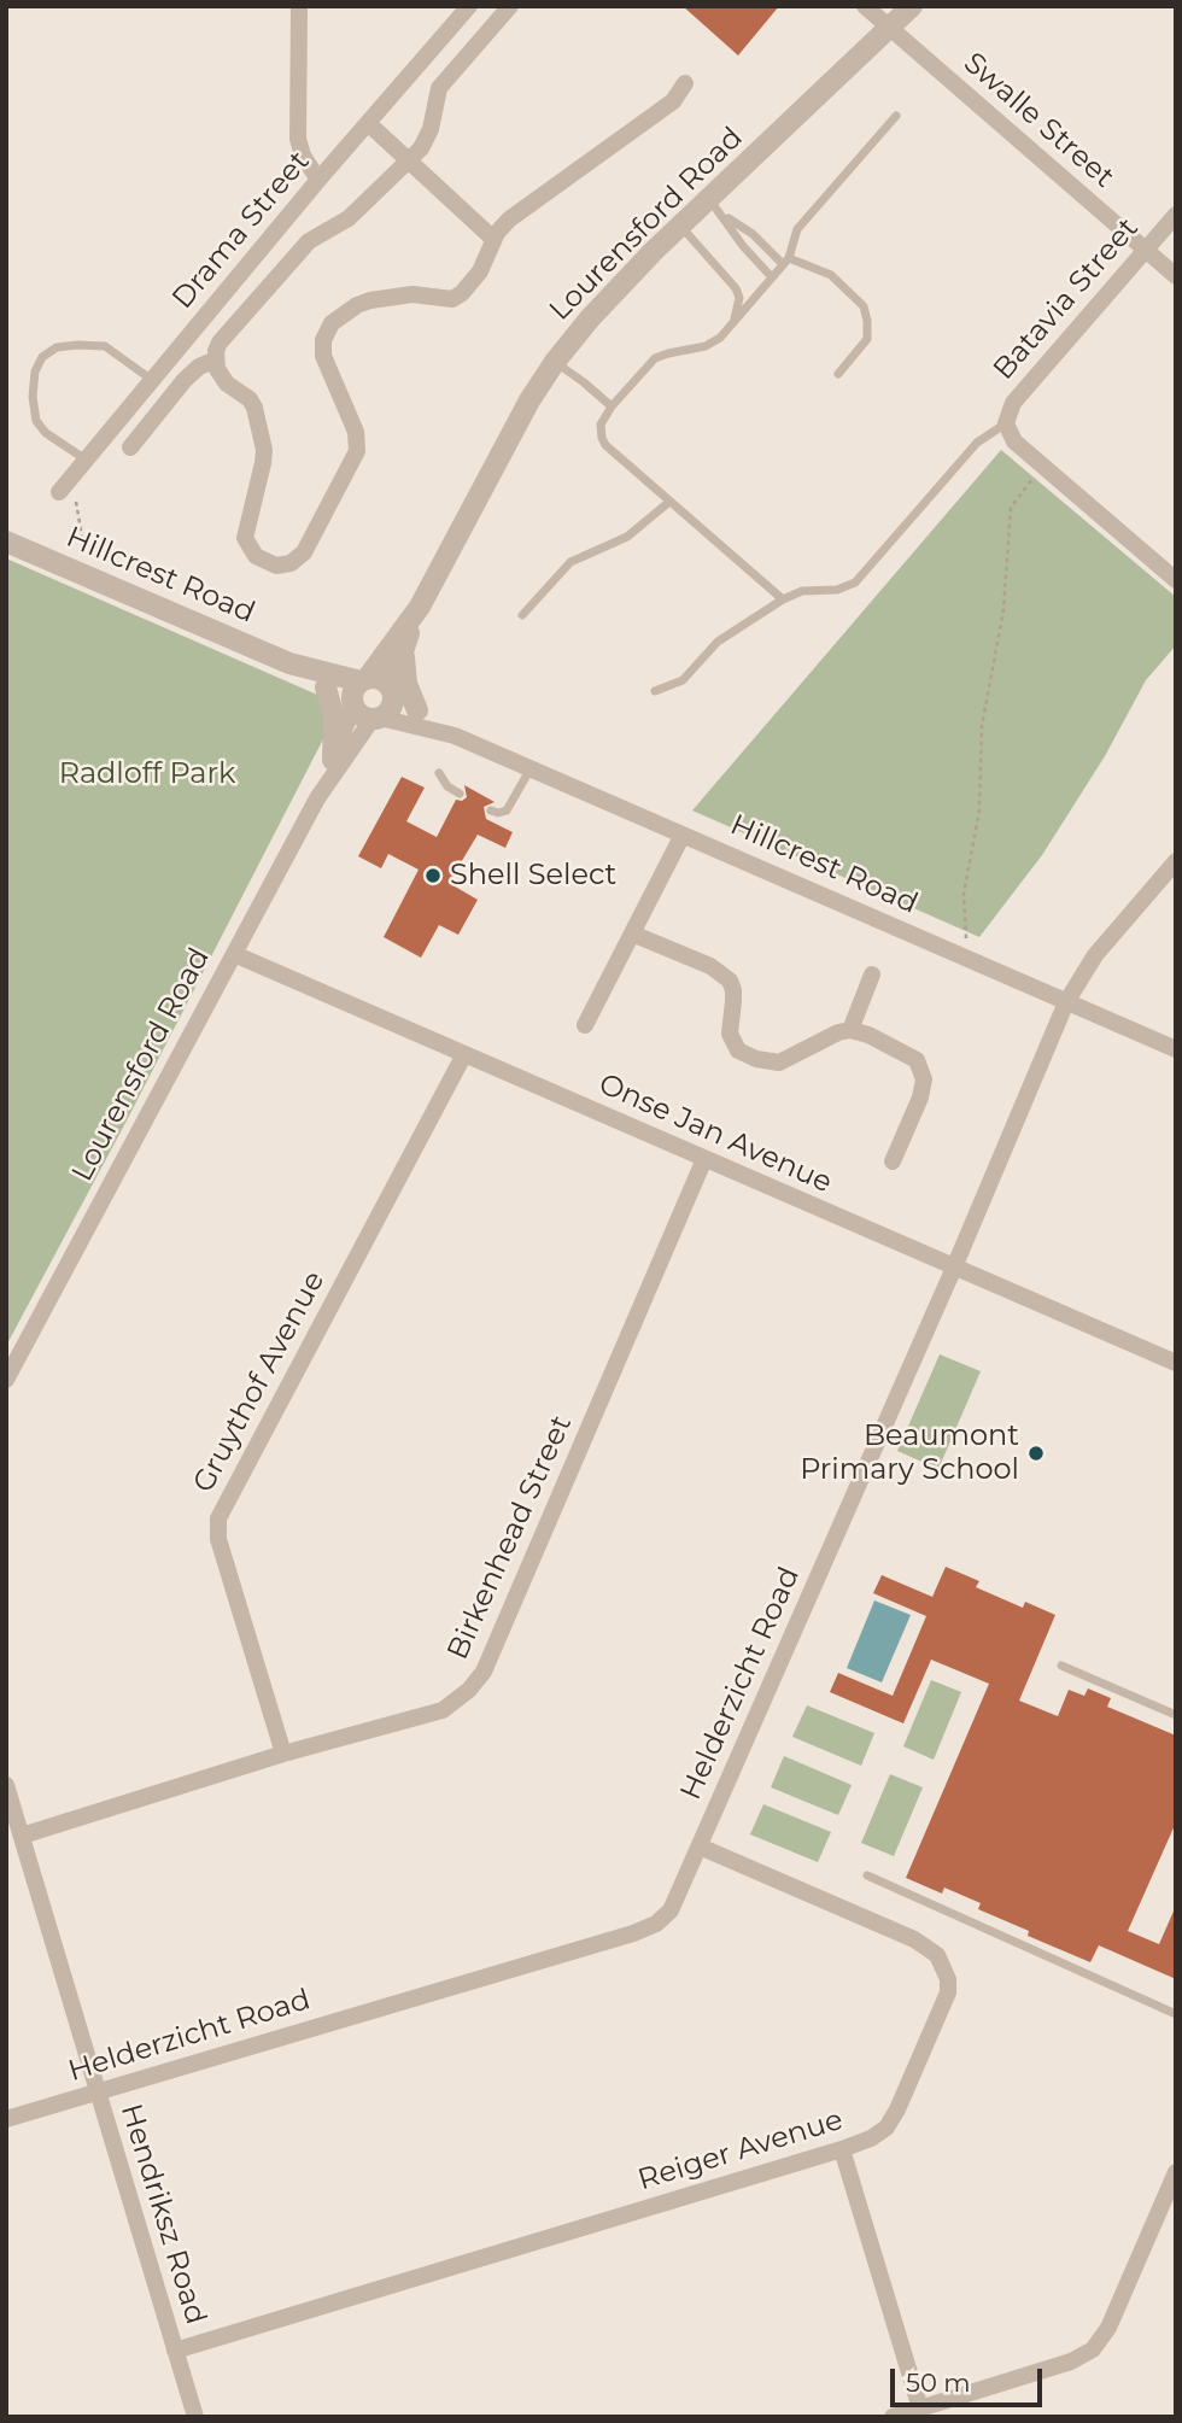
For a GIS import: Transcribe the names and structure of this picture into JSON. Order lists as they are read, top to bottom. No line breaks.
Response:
{"streets":{"street":["Swalle Street","Lourensford Road","Drama Street","Batavia Street","Hillcrest Road","Onse Jan Avenue","Gruythof Avenue","Birkenhead Street","Helderzicht Road","Reiger Avenue","Hendriksz Road"]},"crossings":[["Swalle Street","Lourensford Road"],["Swalle Street","Batavia Street"],["Lourensford Road","Hillcrest Road"],["Lourensford Road","Onse Jan Avenue"],["Hillcrest Road","Helderzicht Road"],["Onse Jan Avenue","Gruythof Avenue"],["Onse Jan Avenue","Birkenhead Street"],["Onse Jan Avenue","Helderzicht Road"],["Gruythof Avenue","Birkenhead Street"],["Birkenhead Street","Hendriksz Road"],["Helderzicht Road","Reiger Avenue"],["Helderzicht Road","Hendriksz Road"],["Reiger Avenue","Hendriksz Road"]],"parks":["Radloff Park"],"places":["Shell Select","Beaumont Primary School"],"scale_bar":"50 m"}
